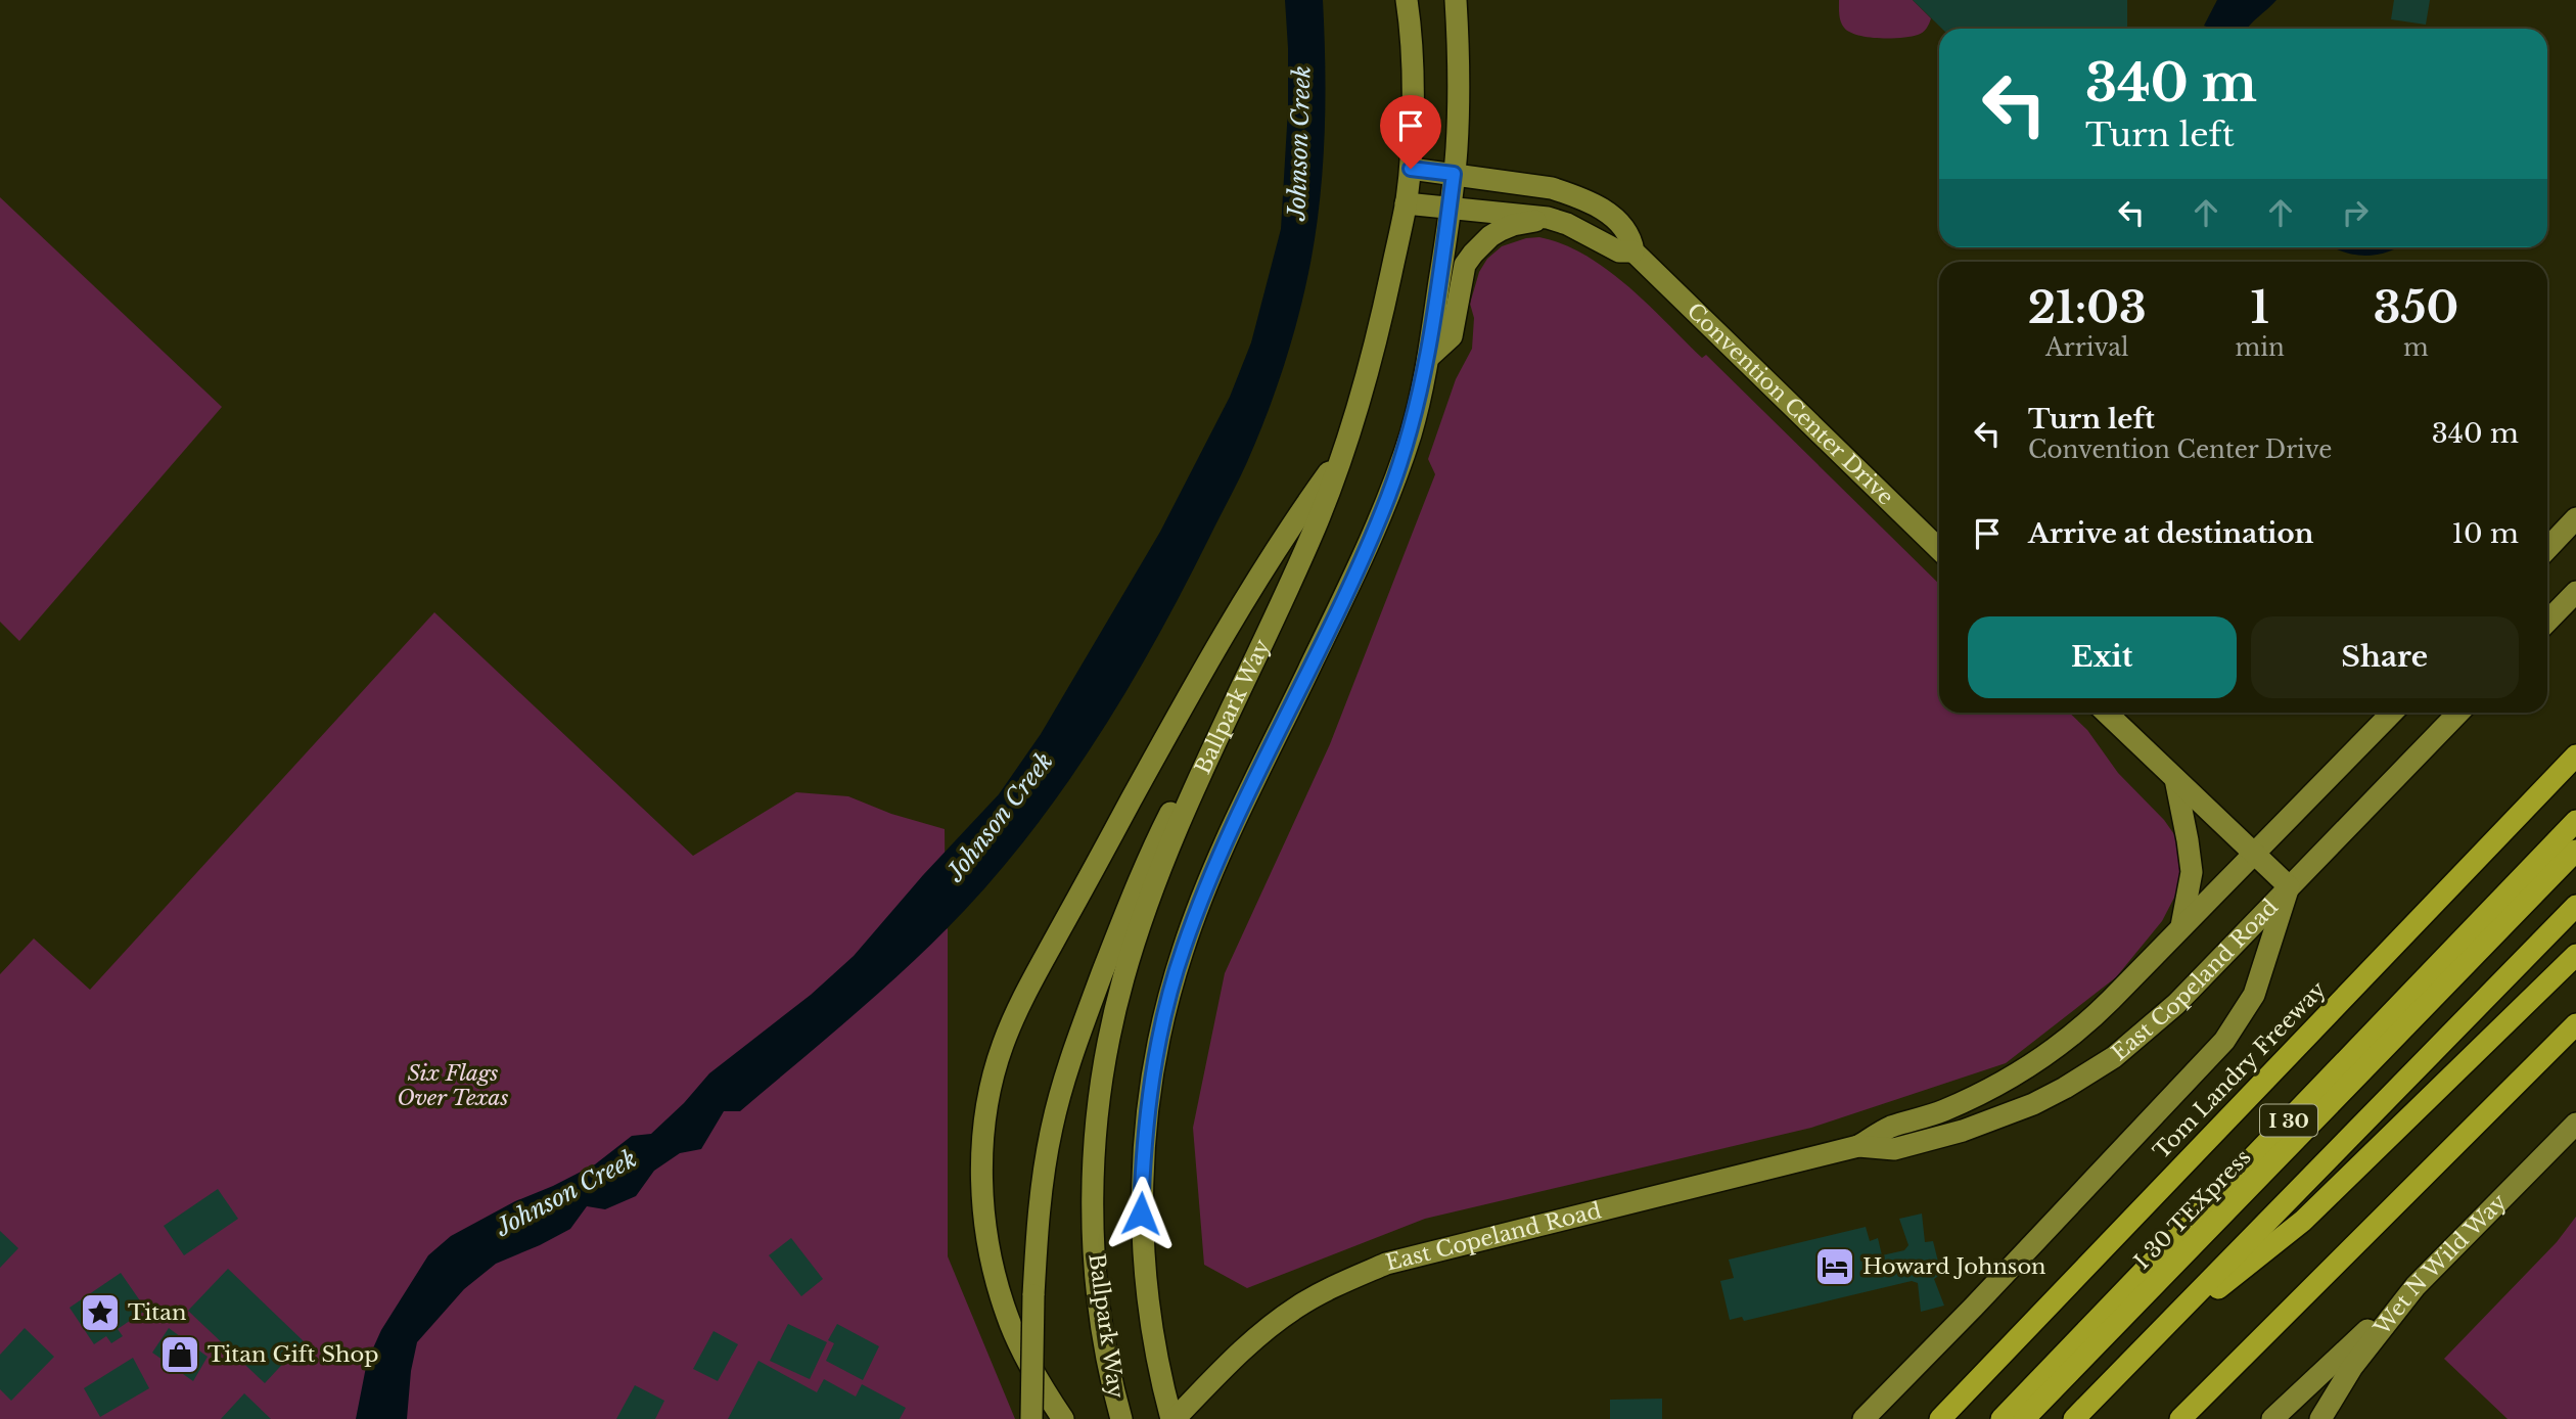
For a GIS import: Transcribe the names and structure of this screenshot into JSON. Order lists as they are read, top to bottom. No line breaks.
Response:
{"streets":{"highway":["Tom Landry Freeway","I 30","I 30 TEXpress"],"main road":["Convention Center Drive","Ballpark Way","East Copeland Road","Wet N Wild Way"]},"crossings":[["Convention Center Drive","Ballpark Way"],["Ballpark Way","East Copeland Road"]],"water":["Johnson Creek"],"parks":["Six Flags Over Texas"],"places":{"hotel":["Howard Johnson"],"place":["Titan"],"shop":["Titan Gift Shop"]},"page":{"turn":["340 m","Turn left"],"eta":["21:03","Arrival","1","min","350","m"],"list":[{"name":"Turn left","note":"Convention Center Drive","value":"340 m"},{"name":"Arrive at destination","value":"10 m"}],"buttons":["Exit","Share"]}}
